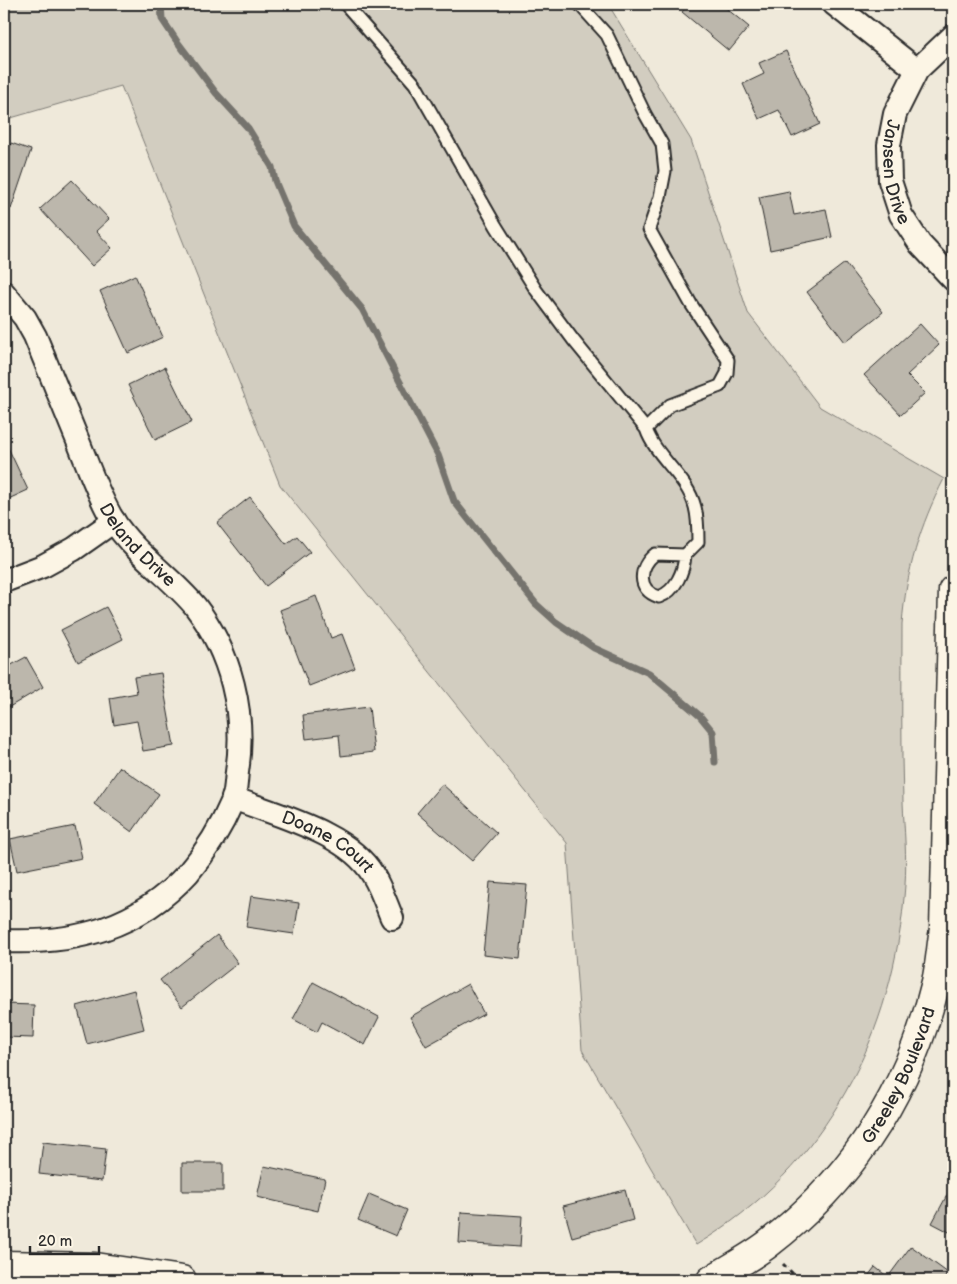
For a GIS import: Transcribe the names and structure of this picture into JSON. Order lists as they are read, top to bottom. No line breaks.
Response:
{"streets":{"street":["Jansen Drive","Deland Drive","Doane Court","Greeley Boulevard"]},"crossings":[["Deland Drive","Doane Court"]],"scale_bar":"20 m"}
